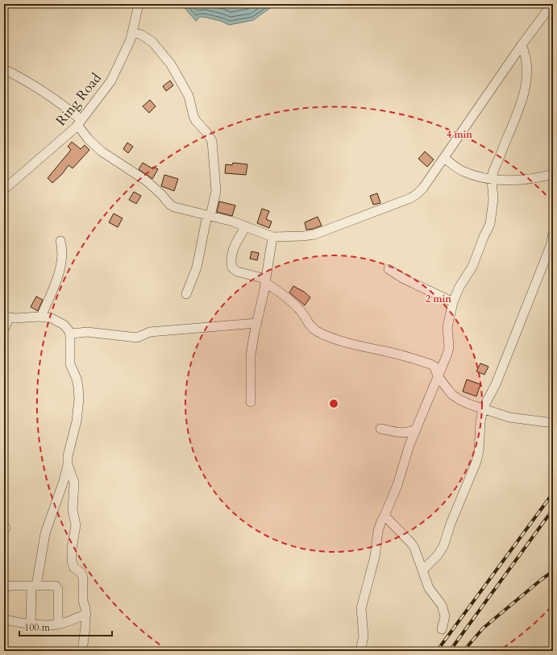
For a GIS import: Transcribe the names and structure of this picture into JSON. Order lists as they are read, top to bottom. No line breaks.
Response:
{"streets":{"street":["Ring Road"]},"scale_bar":"100 m","rings":["4 min","2 min"]}
